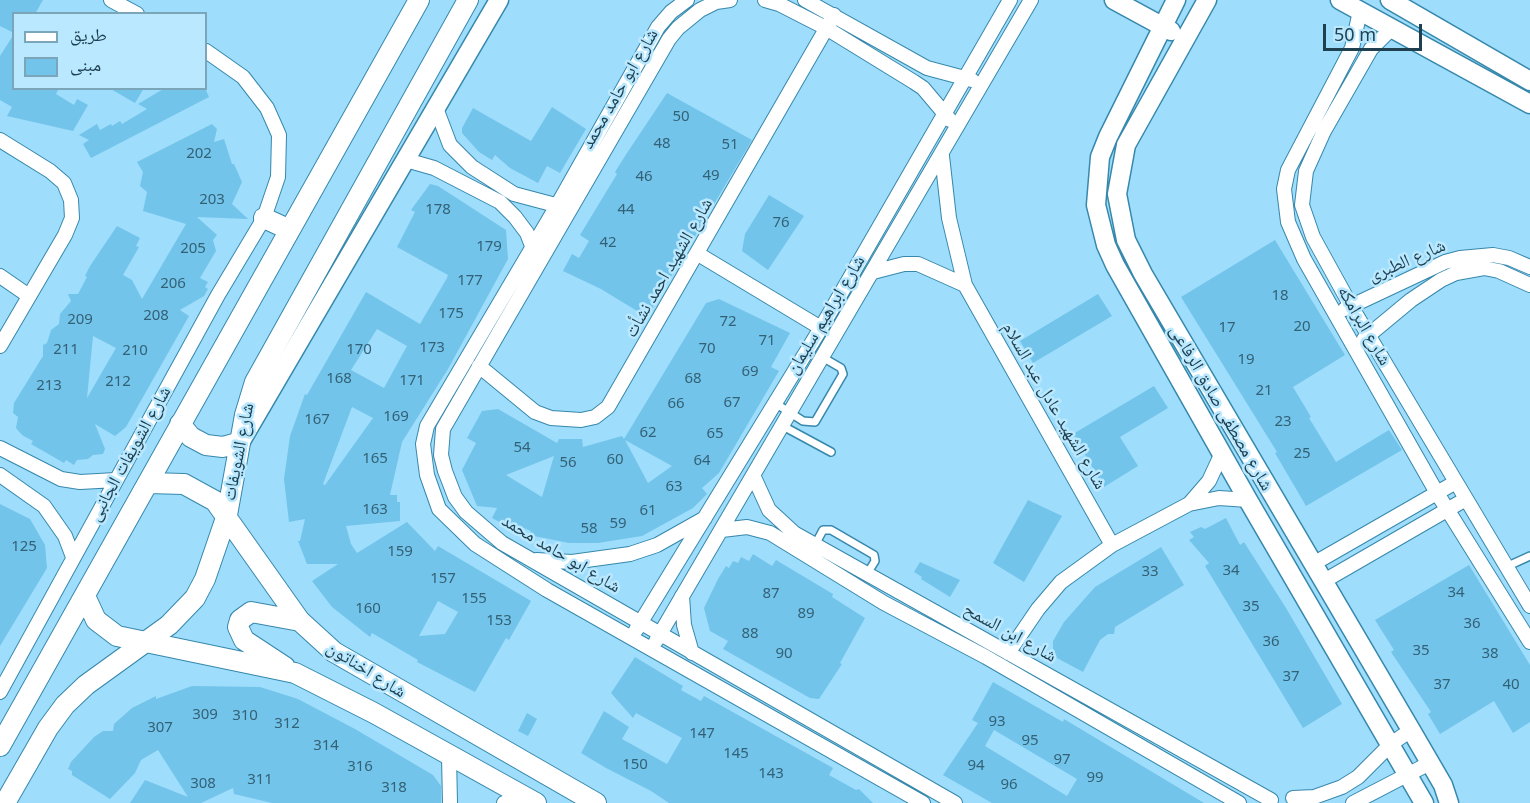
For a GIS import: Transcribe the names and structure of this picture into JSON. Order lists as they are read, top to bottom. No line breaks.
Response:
{"streets":{"main road":["شارع الشويفات","شارع اخناتون"],"street":["شارع ابو حامد محمد","شارع الطبرى","شارع الشهيد احمد نشأت","شارع ابراهيم سليمان","شارع البرامكه","شارع الشهيد عادل عبد السلام","شارع مصطفى صادق الرفاعى","شارع الشويفات الجانبى","شارع ابن السمح"]},"crossings":[["شارع ابو حامد محمد","شارع الشهيد احمد نشأت"],["شارع ابو حامد محمد","شارع ابراهيم سليمان"],["شارع الطبرى","شارع البرامكه"],["شارع ابراهيم سليمان","شارع الشهيد عادل عبد السلام"],["شارع ابراهيم سليمان","شارع ابن السمح"],["شارع الشويفات","شارع اخناتون"]],"house_numbers":["50","48","51","202","49","46","203","178","44","76","42","179","205","177","206","18","175","208","209","72","20","17","71","173","70","211","170","210","19","69","168","68","171","212","213","21","67","66","169","167","23","62","65","54","25","165","60","64","56","63","163","61","59","58","125","159","34","33","157","34","87","155","35","160","89","153","36","88","36","35","90","38","37","37","40","309","310","93","312","307","147","95","314","145","97","150","94","316","143","99","311","308","96","318"],"legend":["طريق","مبنى"],"scale_bar":"50 m"}
